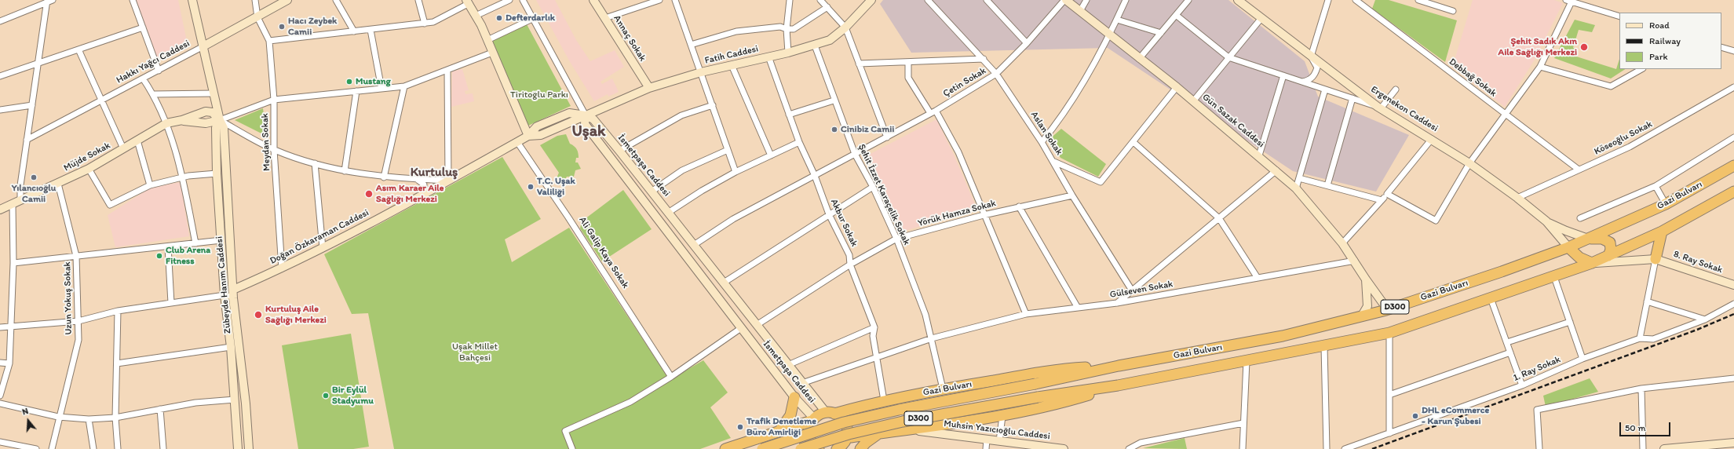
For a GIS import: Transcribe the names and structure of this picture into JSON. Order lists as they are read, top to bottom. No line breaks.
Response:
{"streets":{"highway":["Gazi Bulvarı","D300"],"main road":["Annaç Sokak","Fatih Caddesi","Hakkı Yağcı Caddesi","Ergenekon Caddesi","Gün Sazak Caddesi","Müjde Sokak","İsmetpaşa Caddesi","Doğan Özkaraman Caddesi","8. Ray Sokak","Zübeyde Hanım Caddesi","Muhsin Yazıcıoğlu Caddesi"],"street":["Debbağ Sokak","Çetin Sokak","Aslan Sokak","Köseoğlu Sokak","Meydan Sokak","Şehit İzzet Karaçelik Sokak","Yörük Hamza Sokak","Akbur Sokak","Ali Galip Kaya Sokak","Gülseven Sokak","Uzun Yokuş Sokak","1. Ray Sokak"]},"crossings":[["Annaç Sokak","Fatih Caddesi"],["Fatih Caddesi","İsmetpaşa Caddesi"],["Fatih Caddesi","Şehit İzzet Karaçelik Sokak"],["Fatih Caddesi","Akbur Sokak"],["Fatih Caddesi","Doğan Özkaraman Caddesi"],["Hakkı Yağcı Caddesi","Meydan Sokak"],["Hakkı Yağcı Caddesi","Zübeyde Hanım Caddesi"],["Debbağ Sokak","Köseoğlu Sokak"],["Çetin Sokak","Gün Sazak Caddesi"],["Çetin Sokak","Aslan Sokak"],["Çetin Sokak","İsmetpaşa Caddesi"],["Çetin Sokak","Şehit İzzet Karaçelik Sokak"],["Çetin Sokak","Akbur Sokak"],["Ergenekon Caddesi","Köseoğlu Sokak"],["Gün Sazak Caddesi","Gazi Bulvarı"],["Gün Sazak Caddesi","Gülseven Sokak"],["Aslan Sokak","Yörük Hamza Sokak"],["Meydan Sokak","Doğan Özkaraman Caddesi"],["Müjde Sokak","Uzun Yokuş Sokak"],["İsmetpaşa Caddesi","Gazi Bulvarı"],["İsmetpaşa Caddesi","Yörük Hamza Sokak"],["İsmetpaşa Caddesi","Doğan Özkaraman Caddesi"],["İsmetpaşa Caddesi","Gülseven Sokak"],["Şehit İzzet Karaçelik Sokak","Gazi Bulvarı"],["Şehit İzzet Karaçelik Sokak","Yörük Hamza Sokak"],["Şehit İzzet Karaçelik Sokak","Gülseven Sokak"],["Gazi Bulvarı","Akbur Sokak"],["Gazi Bulvarı","Muhsin Yazıcıoğlu Caddesi"],["Yörük Hamza Sokak","Akbur Sokak"],["Akbur Sokak","Gülseven Sokak"],["Doğan Özkaraman Caddesi","Ali Galip Kaya Sokak"],["Doğan Özkaraman Caddesi","Zübeyde Hanım Caddesi"]],"districts":["Uşak","Kurtuluş"],"parks":["Tiritoğlu Parkı","Uşak Millet Bahçesi"],"places":["Defterdarlık","Hacı Zeybek Camii","Şehit Sadık Akın Aile Sağlığı Merkezi","Mustang","Cinibiz Camii","Yılancıoğlu Camii","T.C. Uşak Valiliği","Asım Karaer Aile Sağlığı Merkezi","Club Arena Fitness","Kurtuluş Aile Sağlığı Merkezi","Bir Eylül Stadyumu","DHL eCommerce - Karun Şubesi","Trafik Denetleme Büro Amirliği"],"legend":["Road","Railway","Park"],"scale_bar":"50 m","north":"top"}
